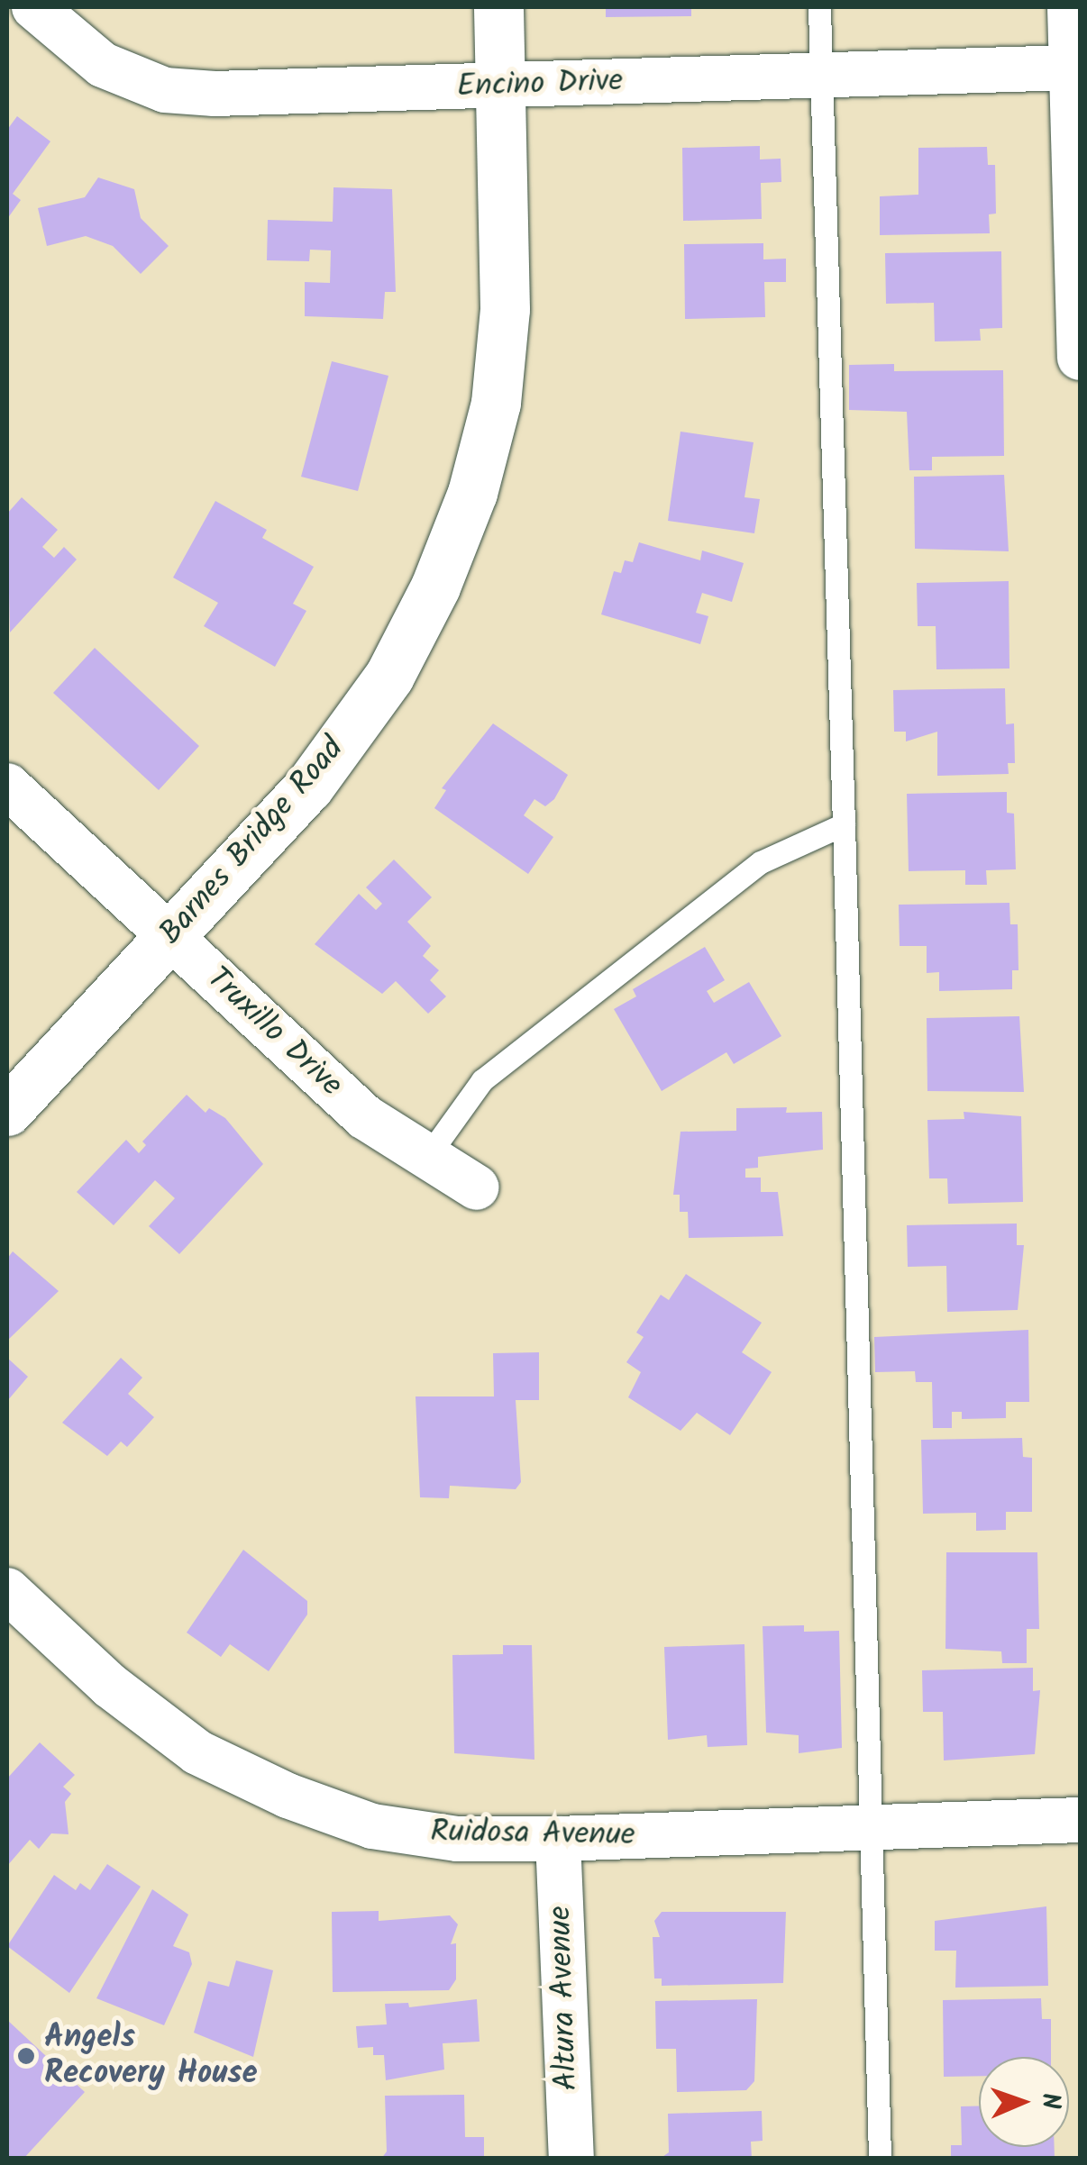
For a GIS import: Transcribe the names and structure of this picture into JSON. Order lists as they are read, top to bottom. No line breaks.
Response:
{"streets":{"street":["Encino Drive","Barnes Bridge Road","Truxillo Drive","Ruidosa Avenue","Altura Avenue"]},"crossings":[["Encino Drive","Barnes Bridge Road"],["Barnes Bridge Road","Truxillo Drive"],["Ruidosa Avenue","Altura Avenue"]],"places":["Angels Recovery House"],"north":"right"}
